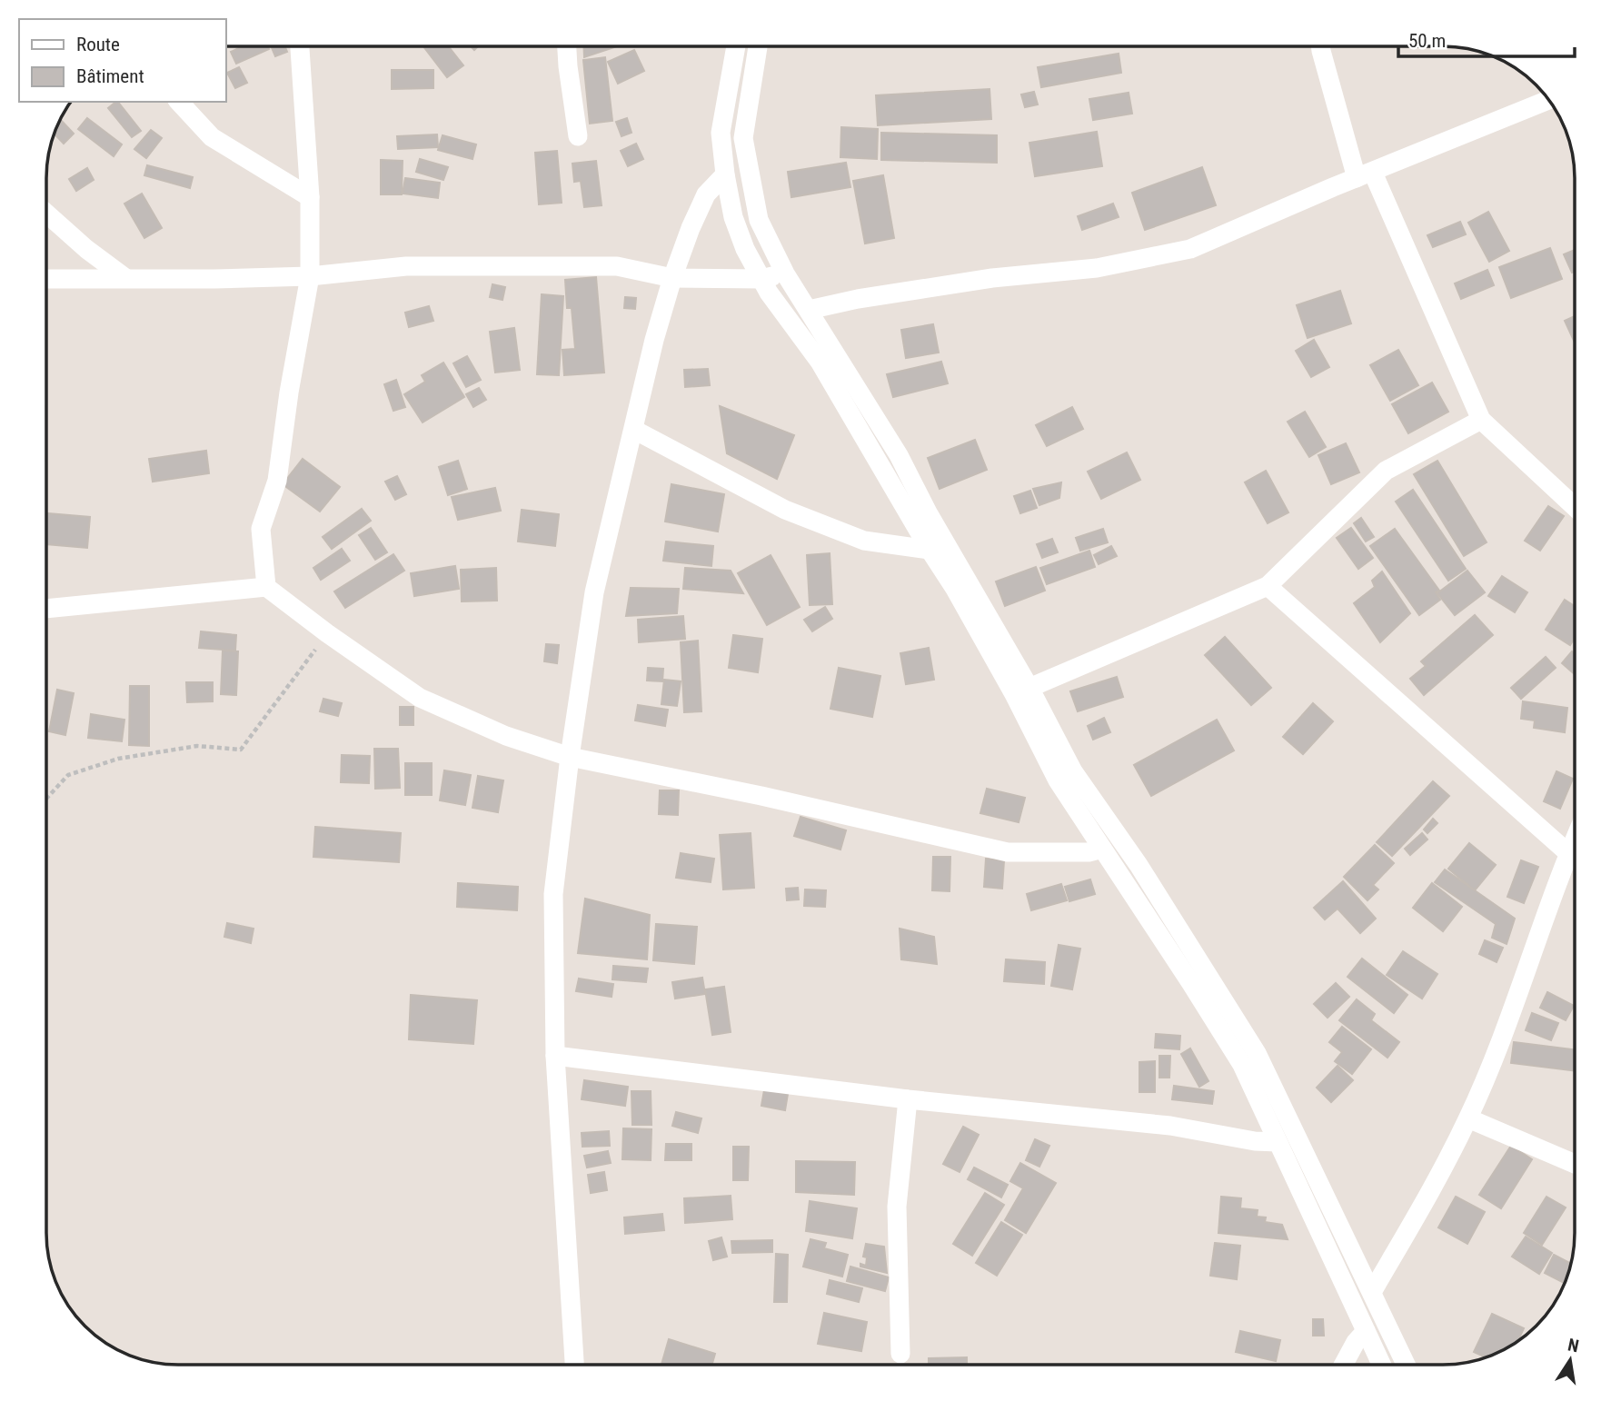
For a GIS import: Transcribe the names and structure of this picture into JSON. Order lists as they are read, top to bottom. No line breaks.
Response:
{"legend":["Route","Bâtiment"],"scale_bar":"50 m","north":"top"}
